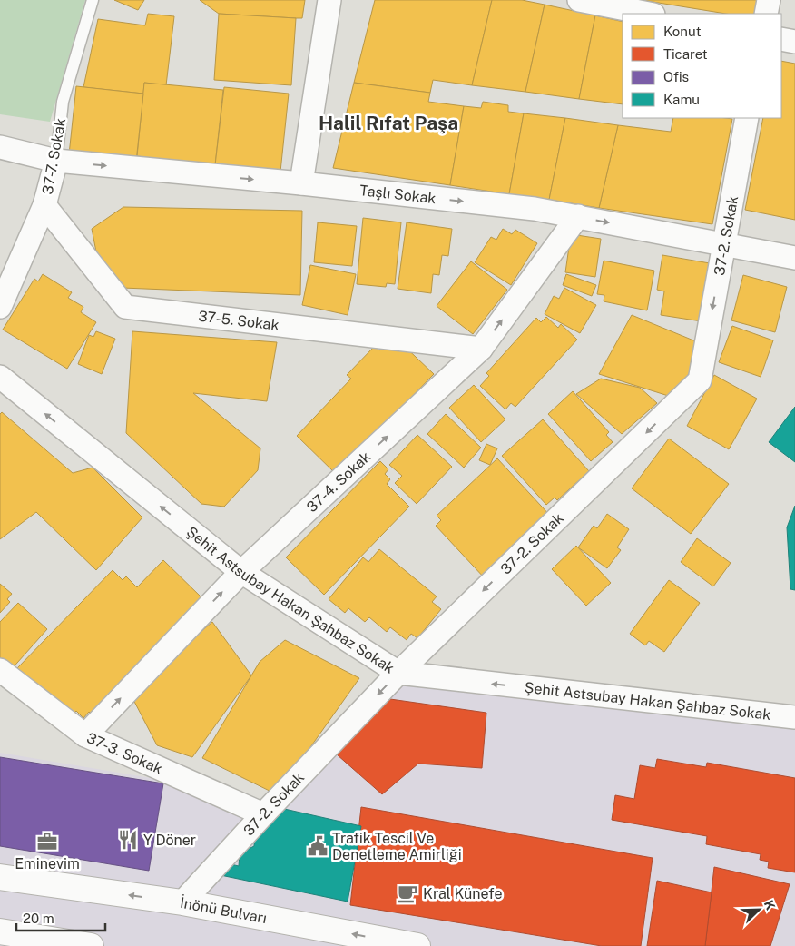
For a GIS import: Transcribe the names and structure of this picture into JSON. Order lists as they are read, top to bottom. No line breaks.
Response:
{"streets":{"main road":["İnönü Bulvarı"],"street":["37-7. Sokak","Taşlı Sokak","37-2. Sokak","37-5. Sokak","37-4. Sokak","Şehit Astsubay Hakan Şahbaz Sokak","37-3. Sokak"]},"crossings":[["37-7. Sokak","Taşlı Sokak"],["37-7. Sokak","37-5. Sokak"],["Taşlı Sokak","37-2. Sokak"],["Taşlı Sokak","37-4. Sokak"],["37-2. Sokak","Şehit Astsubay Hakan Şahbaz Sokak"],["37-2. Sokak","37-3. Sokak"],["37-2. Sokak","İnönü Bulvarı"],["37-5. Sokak","37-4. Sokak"],["37-4. Sokak","Şehit Astsubay Hakan Şahbaz Sokak"],["37-4. Sokak","37-3. Sokak"]],"one_way":["Taşlı Sokak","37-2. Sokak","37-4. Sokak","Şehit Astsubay Hakan Şahbaz Sokak","İnönü Bulvarı"],"districts":["Halil Rıfat Paşa"],"places":{"restaurant":["Y Döner"],"office":["Eminevim"],"public building":["Trafik Tescil Ve Denetleme Amirliği"],"cafe":["Kral Künefe"]},"legend":["Konut","Ticaret","Ofis","Kamu"],"scale_bar":"20 m","north":"top right"}
